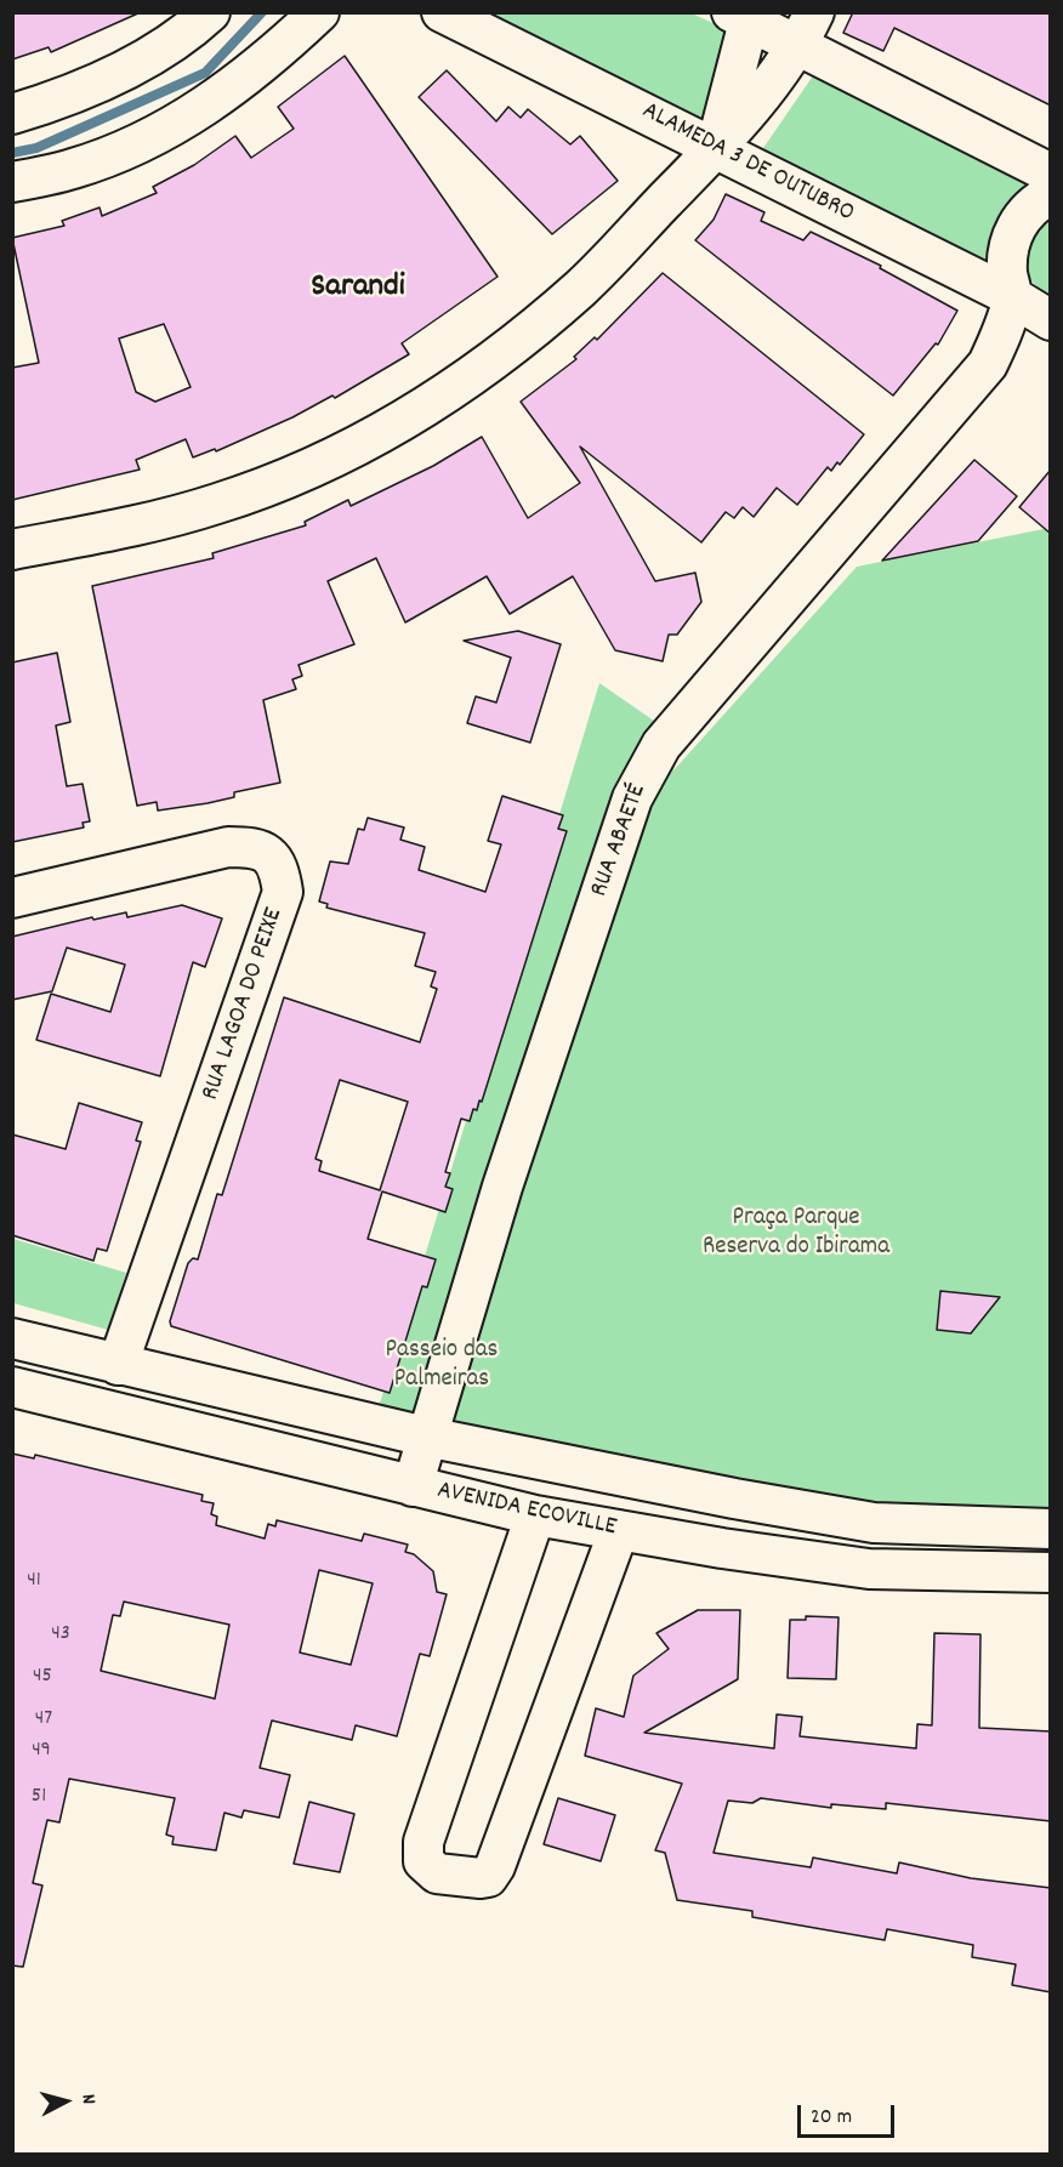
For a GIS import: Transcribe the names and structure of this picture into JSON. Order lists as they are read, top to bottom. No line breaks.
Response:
{"streets":{"street":["ALAMEDA 3 DE OUTUBRO","RUA ABAETÉ","RUA LAGOA DO PEIXE","AVENIDA ECOVILLE"]},"crossings":[["ALAMEDA 3 DE OUTUBRO","RUA ABAETÉ"],["RUA ABAETÉ","AVENIDA ECOVILLE"],["RUA LAGOA DO PEIXE","AVENIDA ECOVILLE"]],"districts":["Sarandi"],"parks":["Praça Parque Reserva do Ibirama","Passeio das Palmeiras"],"house_numbers":["41","43","45","47","49","51"],"scale_bar":"20 m","north":"right"}
